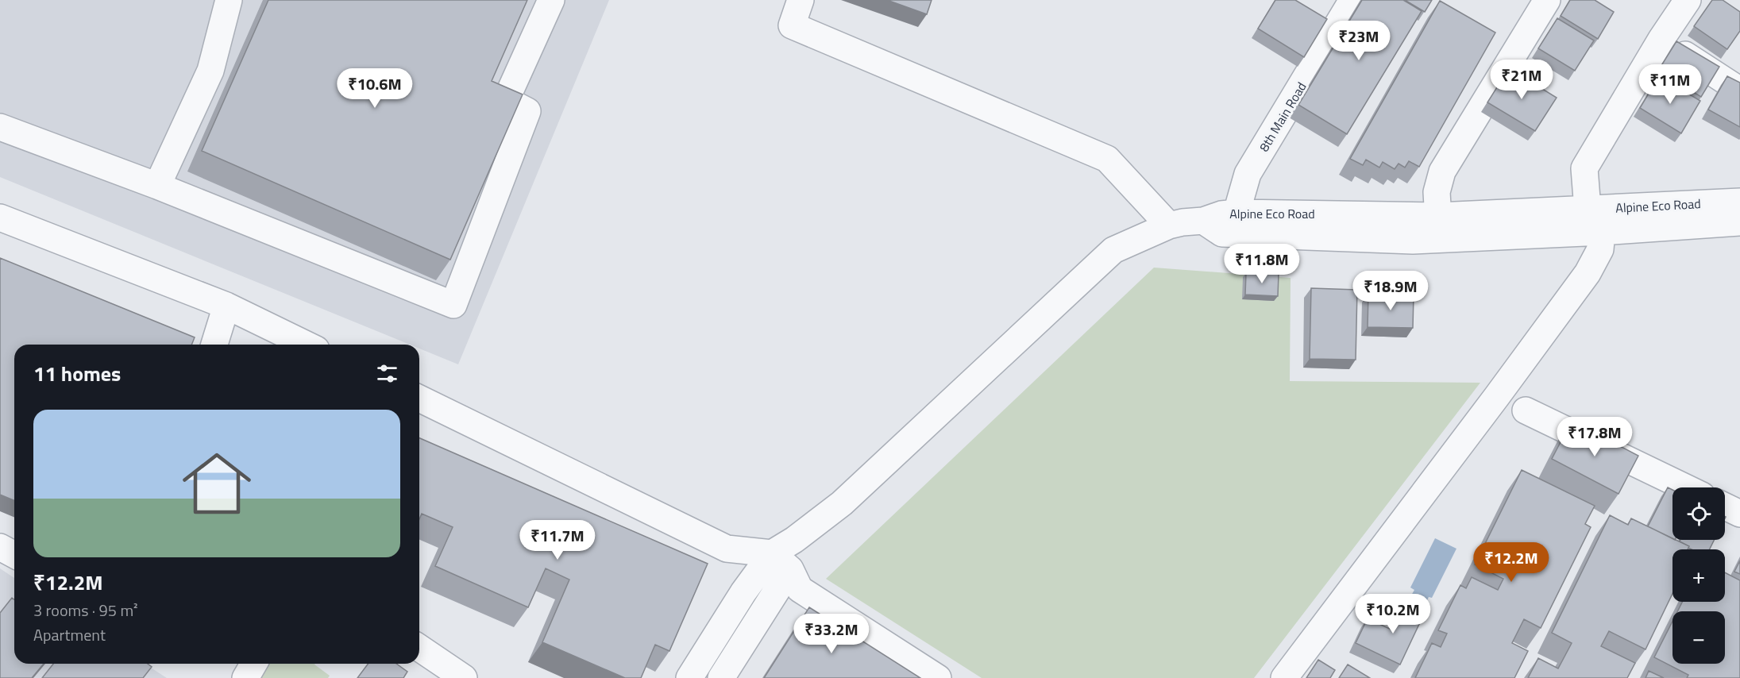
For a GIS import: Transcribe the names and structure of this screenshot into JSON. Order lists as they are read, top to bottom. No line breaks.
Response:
{"streets":{"street":["8th Main Road","Alpine Eco Road"]},"crossings":[["8th Main Road","Alpine Eco Road"]],"page":{"price":["₹23M","₹21M","₹11M","₹10.6M","₹11.8M","₹18.9M","₹17.8M","₹11.7M","₹12.2M","₹10.2M","₹33.2M"],"heading":"11 homes","list":[{"name":"₹12.2M","note":"3 rooms · 95 m² · Apartment"}],"map_buttons":["+","−"]}}
